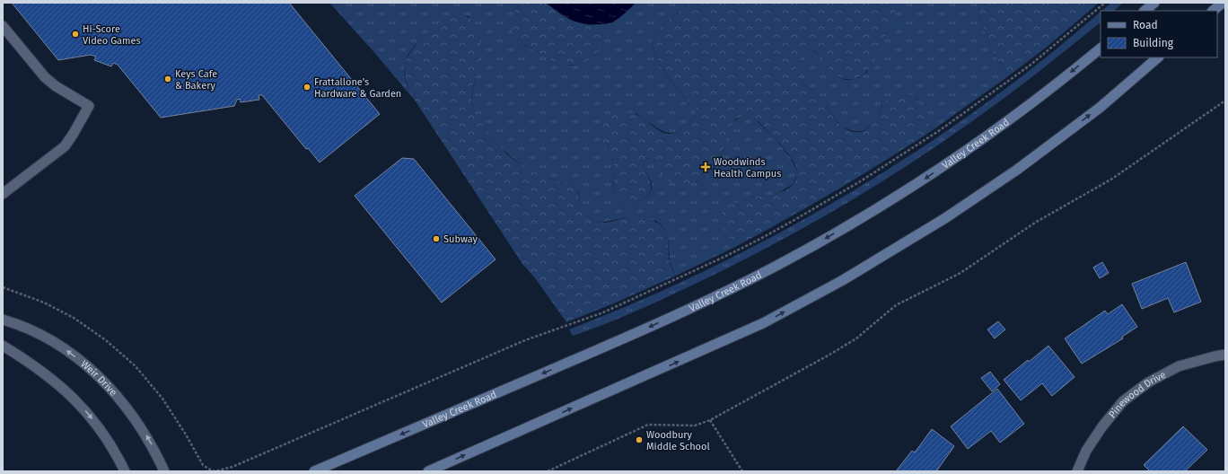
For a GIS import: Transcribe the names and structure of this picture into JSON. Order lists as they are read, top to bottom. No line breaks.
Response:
{"streets":{"main road":["Valley Creek Road"],"street":["Weir Drive","Pinewood Drive"]},"places":{"other":["Hi-Score Video Games","Keys Cafe & Bakery","Frattallone's Hardware & Garden","Subway","Woodbury Middle School"],"health":["Woodwinds Health Campus"]},"legend":["Road","Building"]}
